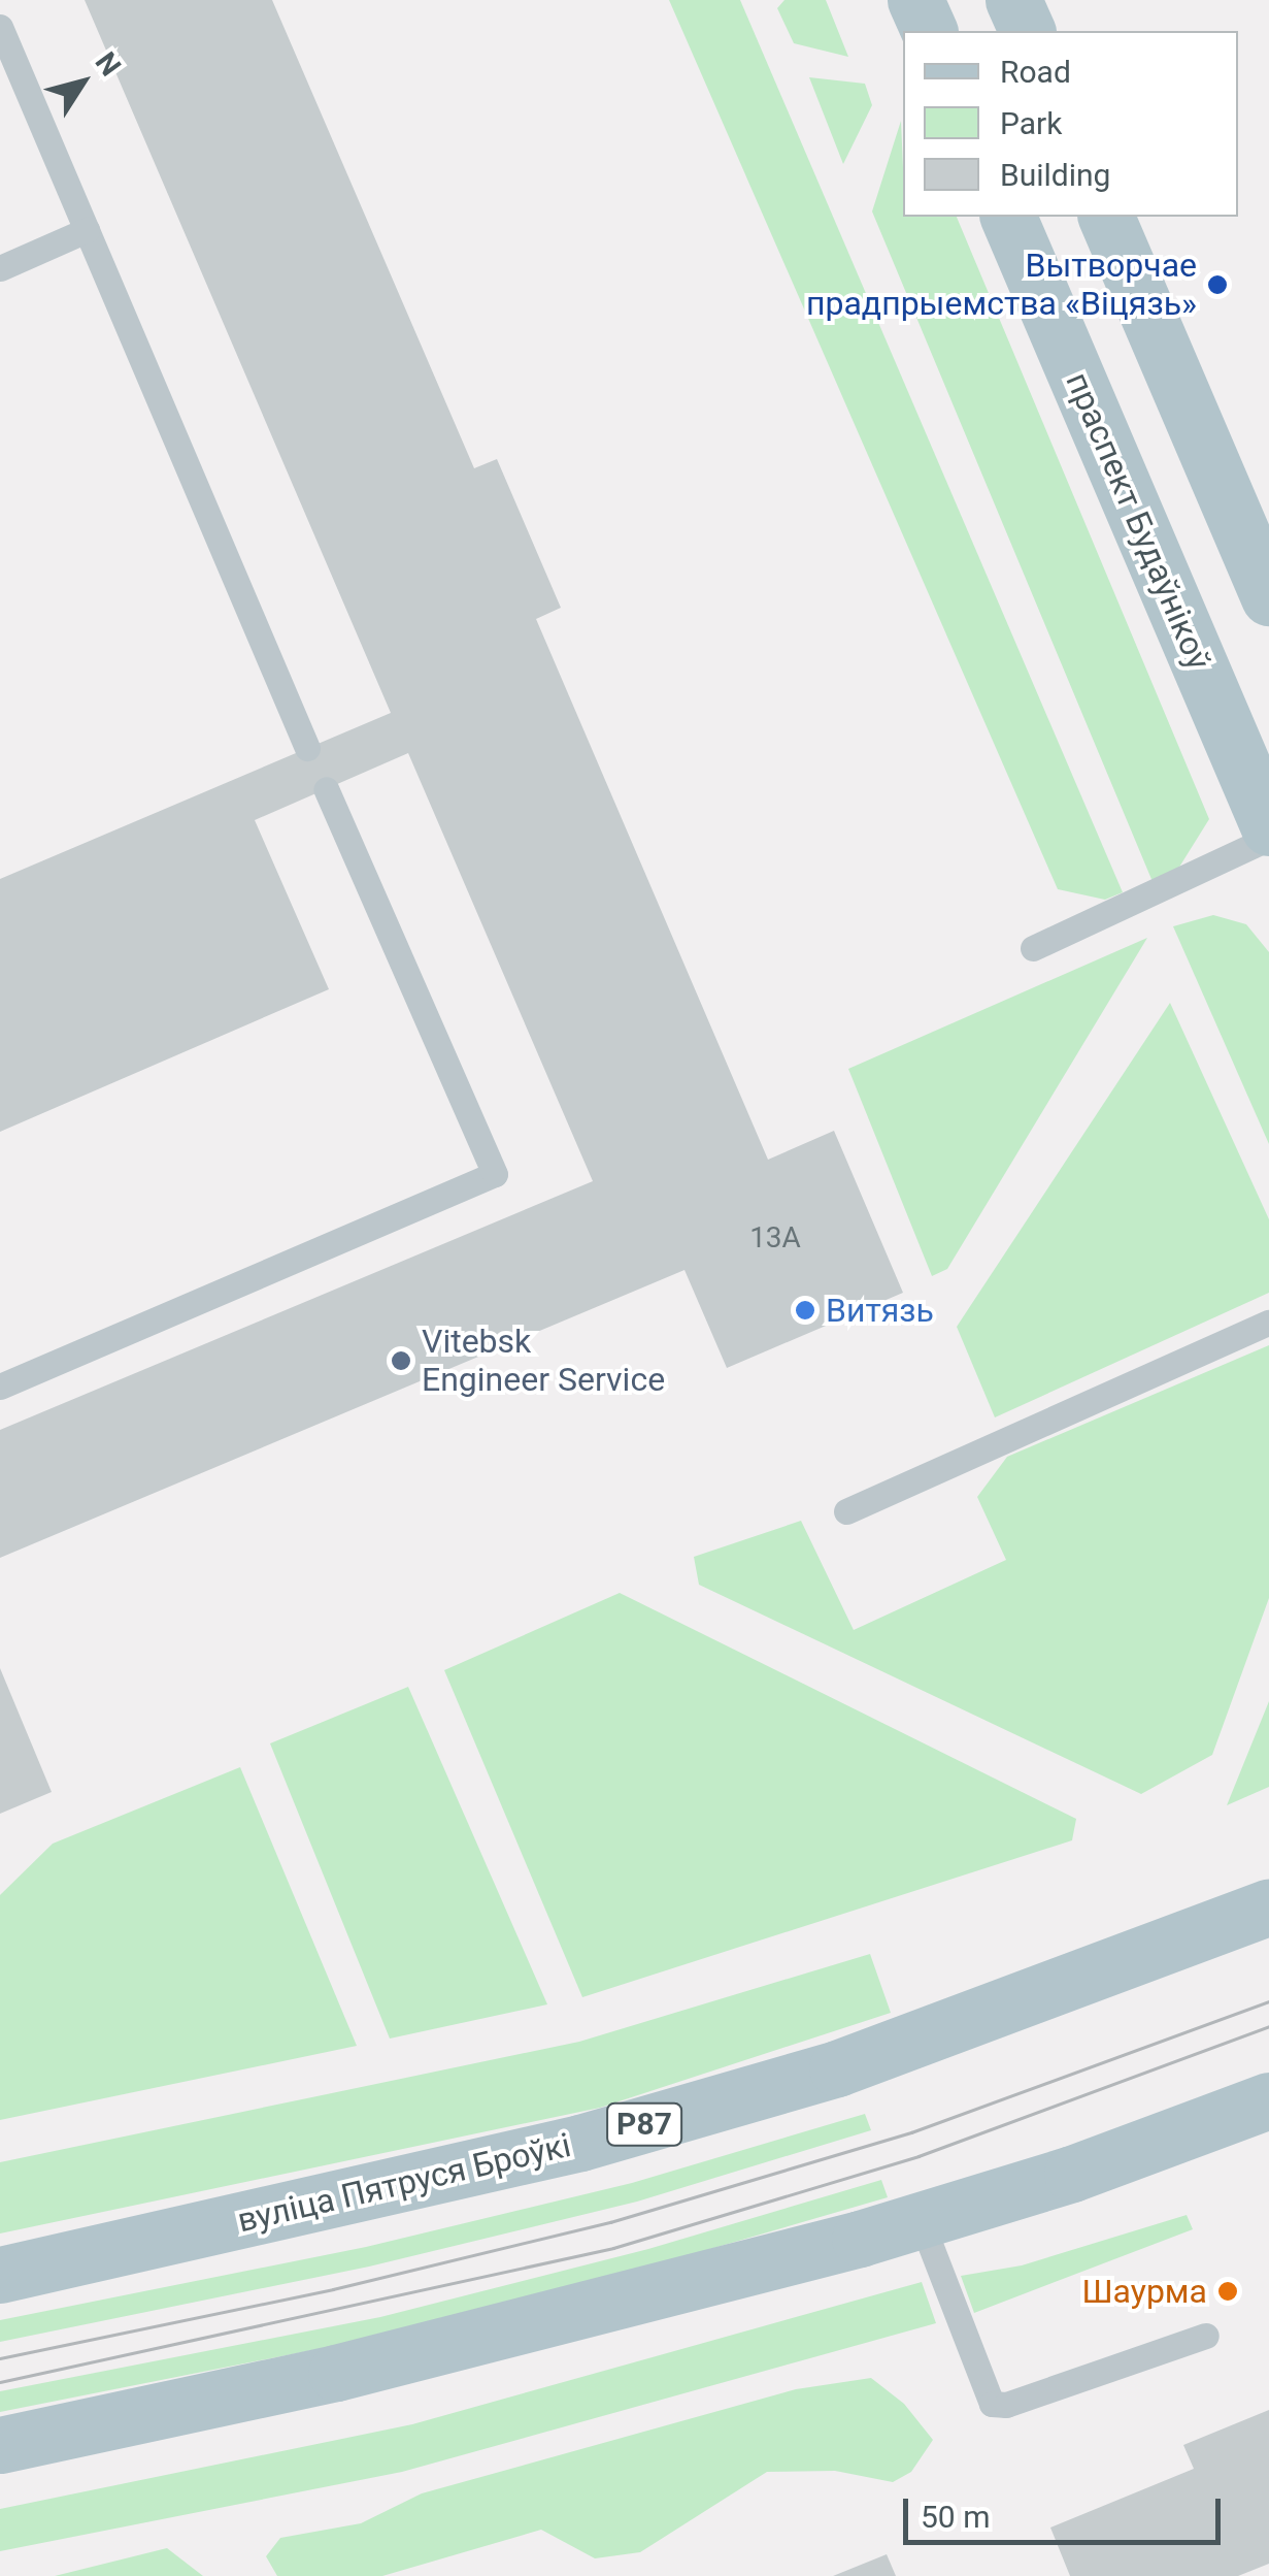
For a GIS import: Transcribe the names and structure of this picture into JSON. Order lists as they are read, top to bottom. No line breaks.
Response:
{"streets":{"main road":["праспект Будаўнікоў","Р87","вуліца Пятруся Броўкі"]},"places":["Вытворчае прадпрыемства «Віцязь»","Витязь","Vitebsk Engineer Service","Шаурма"],"house_numbers":["13А"],"legend":["Road","Park","Building"],"scale_bar":"50 m","north":"top right"}
